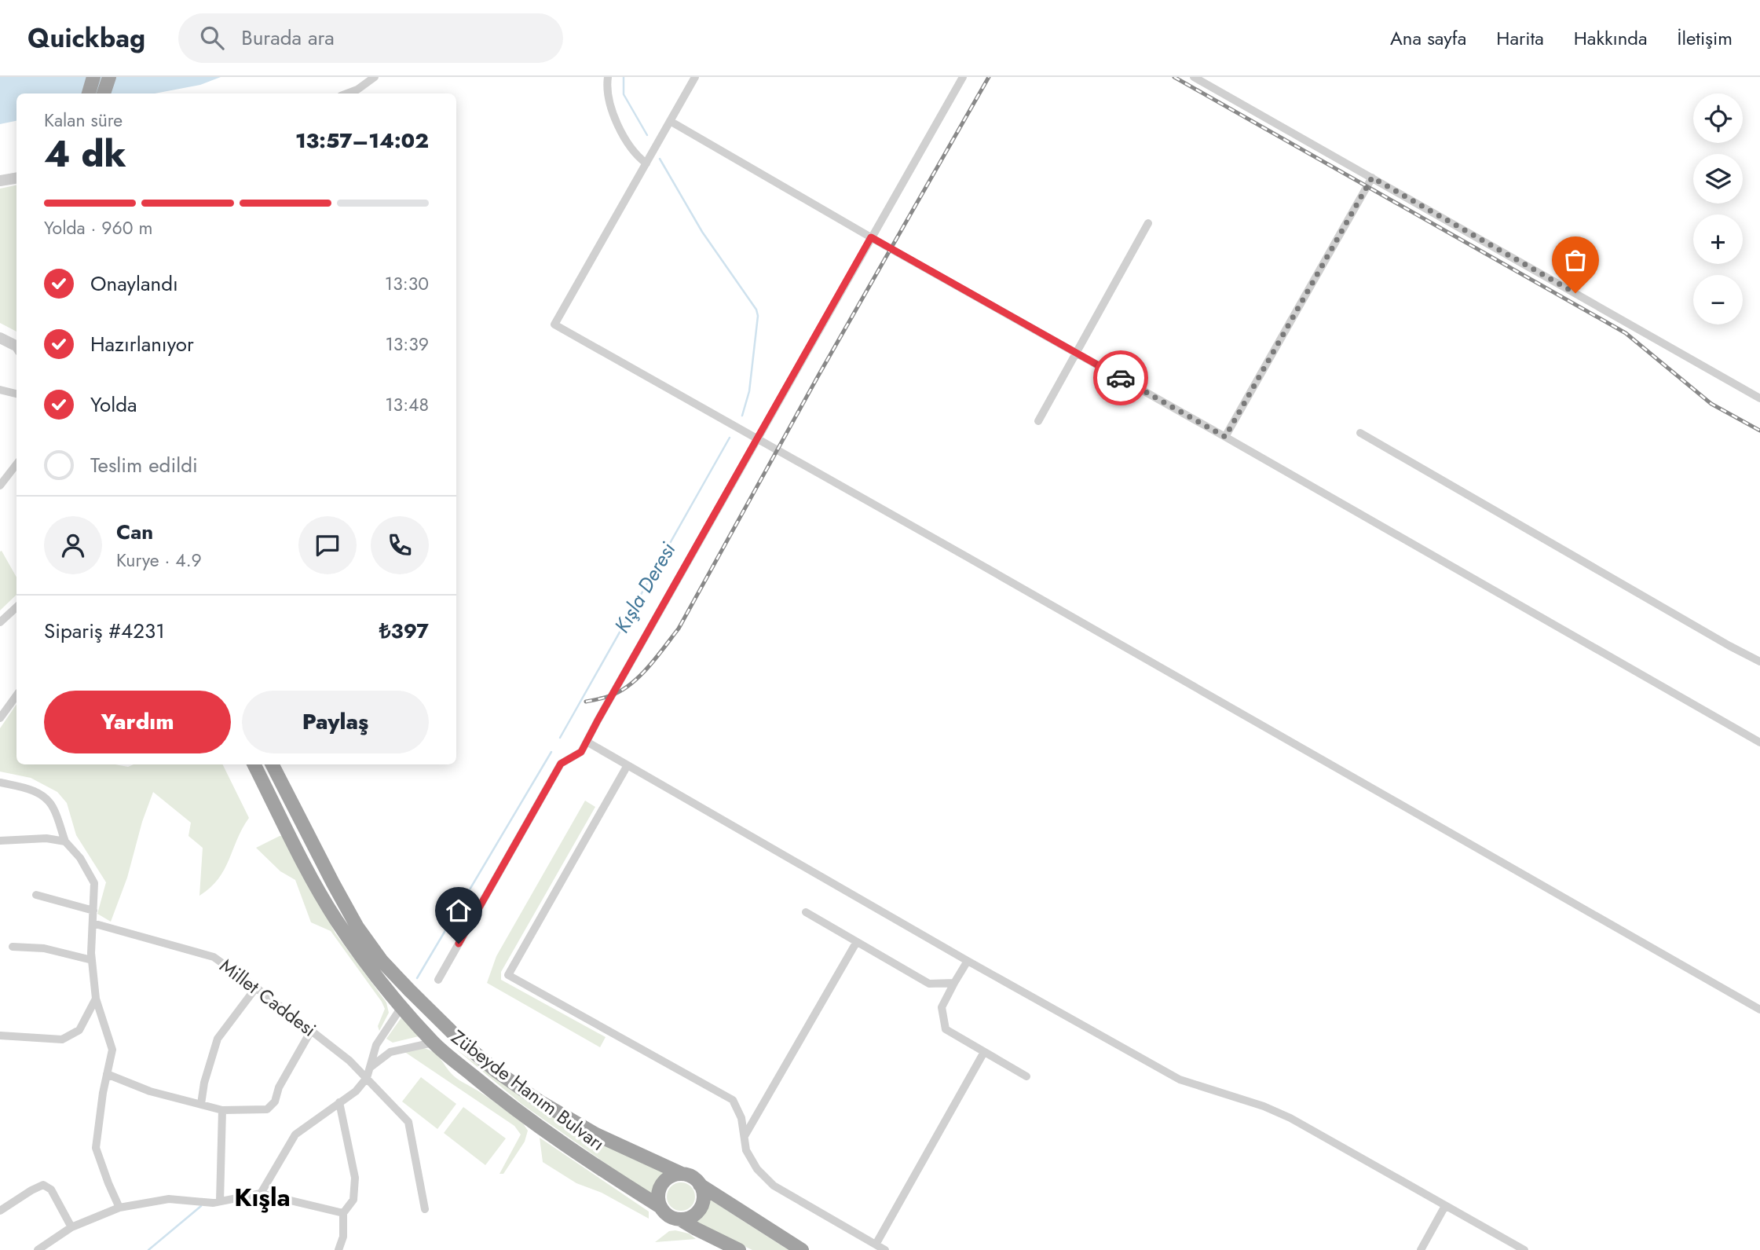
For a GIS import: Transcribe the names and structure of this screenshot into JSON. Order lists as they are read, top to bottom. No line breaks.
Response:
{"streets":{"highway":["Zübeyde Hanım Bulvarı"],"street":["Millet Caddesi"]},"districts":["Kışla"],"water":["Kışla Deresi"],"page":{"header":"Quickbag","search":"Burada ara","nav":["Ana sayfa","Harita","Hakkında","İletişim"],"map_buttons":["+","−"],"heading":["4 dk","Kalan süre","13:57–14:02"],"panel":["Can","Kurye · 4.9","Sipariş #4231","₺397"],"bar":"Yolda · 960 m","list":[["Onaylandı","13:30"],["Hazırlanıyor","13:39"],["Yolda","13:48"],"Teslim edildi"],"buttons":["Yardım","Paylaş"]}}
